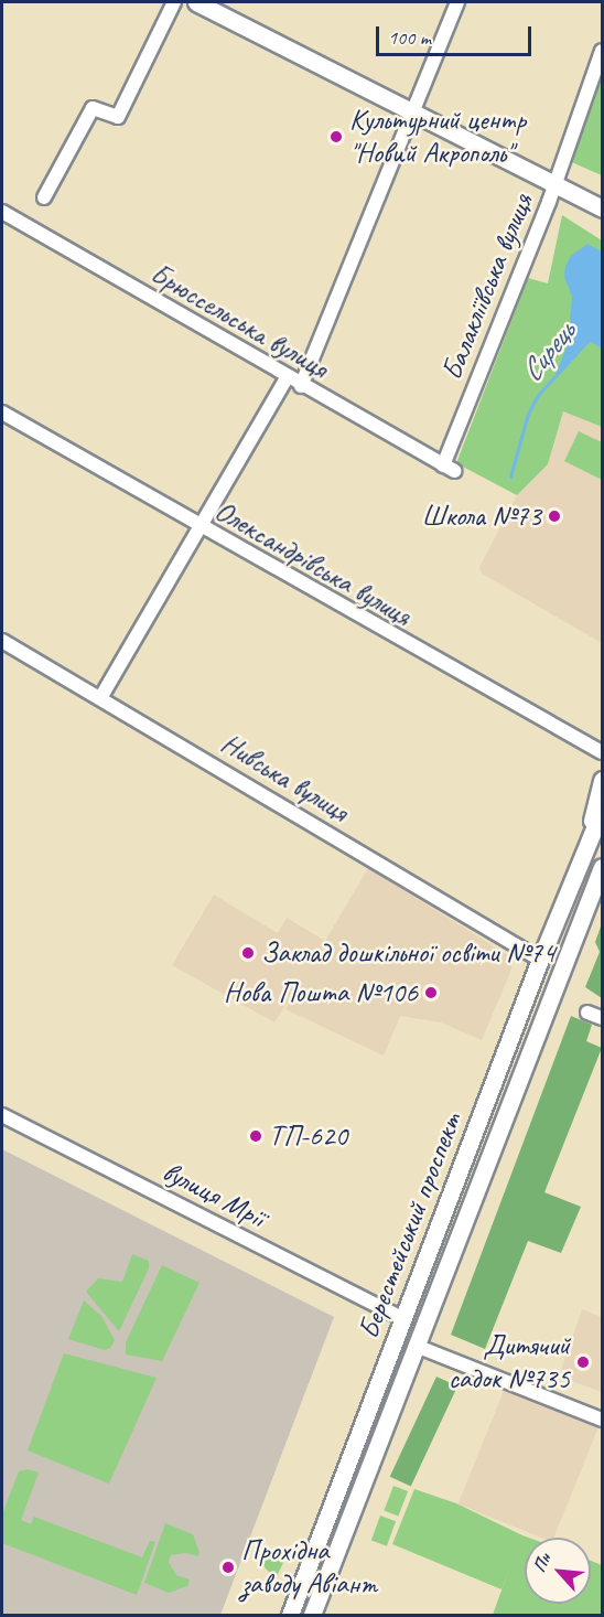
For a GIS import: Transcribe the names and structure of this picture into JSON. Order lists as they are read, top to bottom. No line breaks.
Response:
{"streets":{"main road":["Берестейський проспект"],"street":["Балакліївська вулиця","Брюссельська вулиця","Олександрівська вулиця","Нивська вулиця","вулиця Мрії"]},"crossings":[["Балакліївська вулиця","Брюссельська вулиця"],["Нивська вулиця","Берестейський проспект"],["вулиця Мрії","Берестейський проспект"]],"water":["Сирець"],"places":["Культурний центр \"Новий Акрополь\"","Школа №73","Заклад дошкільної освіти №74","Нова Пошта №106","ТП-620","Дитячий садок №735","Прохідна заводу Авіант"],"scale_bar":"100 m","north":"top left"}
